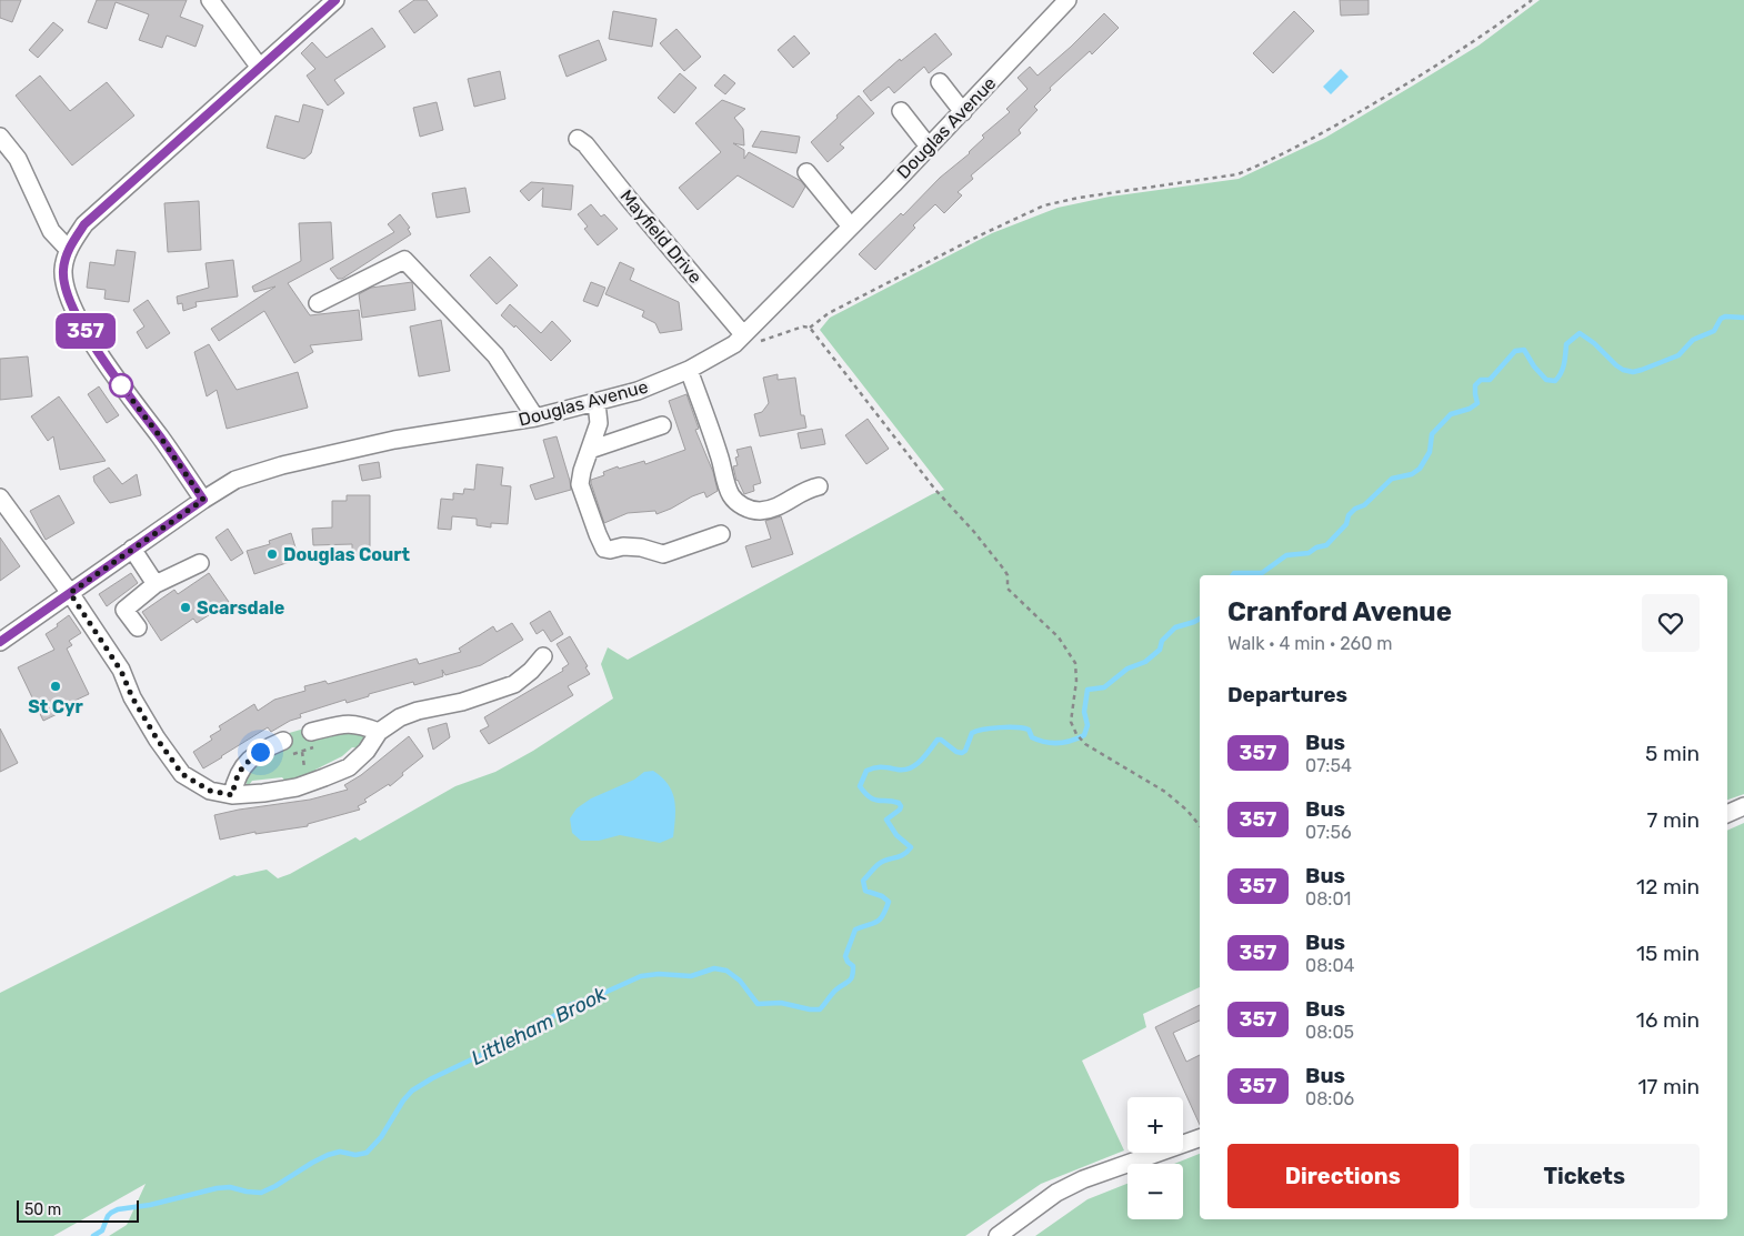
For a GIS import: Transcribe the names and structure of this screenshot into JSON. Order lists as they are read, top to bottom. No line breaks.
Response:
{"streets":{"street":["Douglas Avenue","Mayfield Drive"]},"crossings":[["Douglas Avenue","Mayfield Drive"]],"water":["Littleham Brook"],"places":["Douglas Court","Scarsdale","St Cyr"],"lines":["bus line 357"],"scale_bar":"50 m","page":{"on_map":"357","heading":[["Cranford Avenue","Walk · 4 min · 260 m"],"Departures"],"list":[{"mark":"357","name":"Bus","note":"07:54","value":"5 min"},{"mark":"357","name":"Bus","note":"07:56","value":"7 min"},{"mark":"357","name":"Bus","note":"08:01","value":"12 min"},{"mark":"357","name":"Bus","note":"08:04","value":"15 min"},{"mark":"357","name":"Bus","note":"08:05","value":"16 min"},{"mark":"357","name":"Bus","note":"08:06","value":"17 min"}],"map_buttons":["+","−"],"buttons":["Directions","Tickets"],"scale":"50 m"}}
